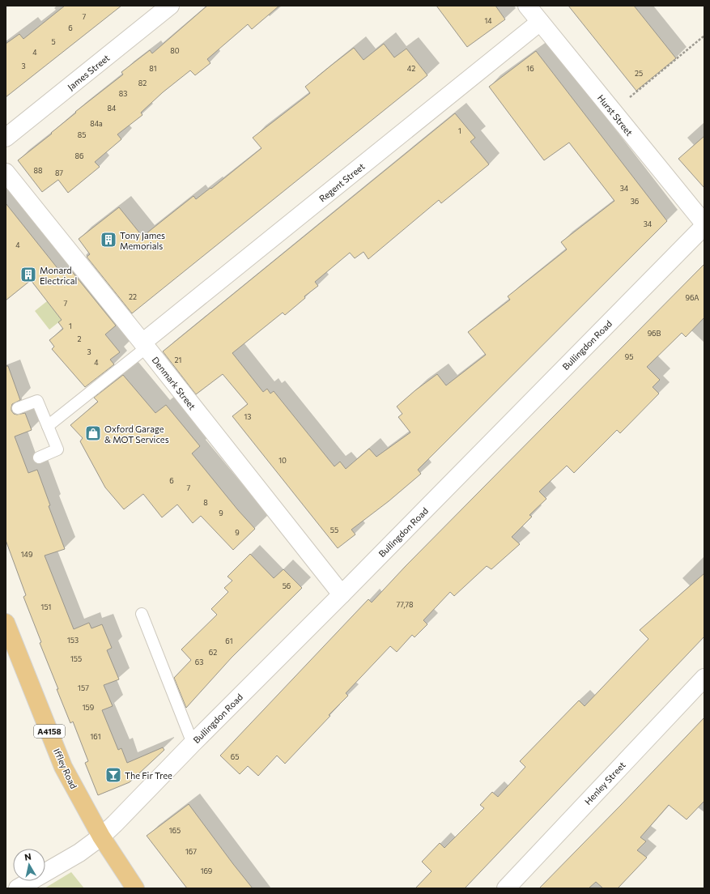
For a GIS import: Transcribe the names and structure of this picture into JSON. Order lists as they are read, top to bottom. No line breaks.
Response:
{"streets":{"main road":["A4158","Iffley Road"],"street":["James Street","Hurst Street","Regent Street","Bullingdon Road","Denmark Street","Henley Street"]},"crossings":[["Hurst Street","Regent Street"],["Regent Street","Denmark Street"],["Bullingdon Road","Denmark Street"],["Bullingdon Road","Iffley Road"]],"places":{"building":["Tony James Memorials","Monard Electrical"],"shop":["Oxford Garage & MOT Services"],"bar":["The Fir Tree"]},"house_numbers":["7","14","6","5","80","4","3","81","42","16","25","82","83","84","84a","1","85","86","88","87","34","36","34","4","22","96A","7","1","96B","2","3","95","21","4","13","10","6","7","8","9","55","9","149","56","77,78","151","153","61","62","155","63","157","159","161","65","165","167","169"],"north":"top"}
